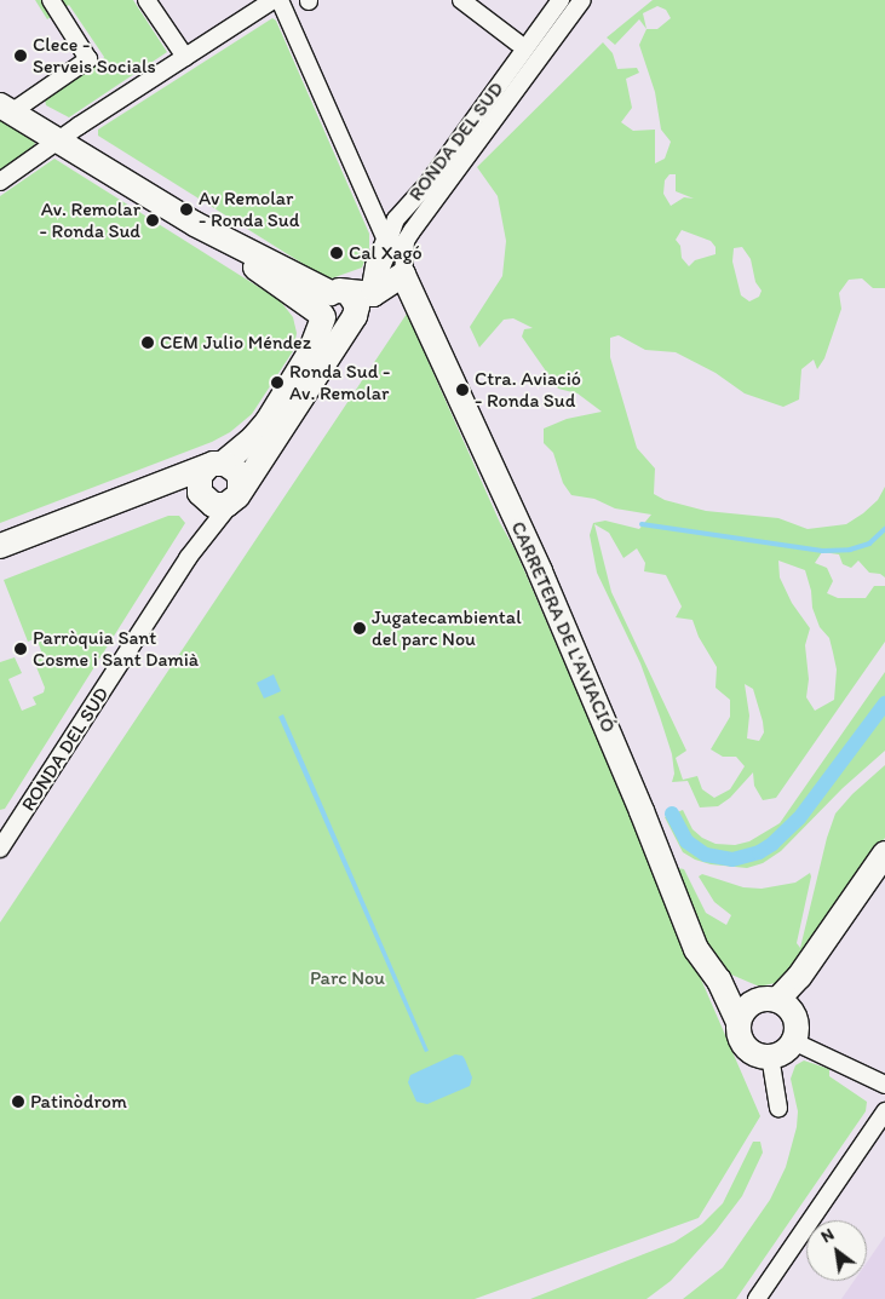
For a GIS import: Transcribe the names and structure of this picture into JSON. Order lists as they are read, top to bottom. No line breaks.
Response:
{"streets":{"street":["RONDA DEL SUD","CARRETERA DE L'AVIACIÓ"]},"crossings":[["RONDA DEL SUD","CARRETERA DE L'AVIACIÓ"]],"parks":["Parc Nou"],"places":["Clece - Serveis Socials","Av Remolar - Ronda Sud","Av. Remolar - Ronda Sud","Cal Xagó","CEM Julio Méndez","Ronda Sud - Av. Remolar","Ctra. Aviació - Ronda Sud","Jugatecambiental del parc Nou","Parròquia Sant Cosme i Sant Damià","Patinòdrom"],"north":"top left"}
